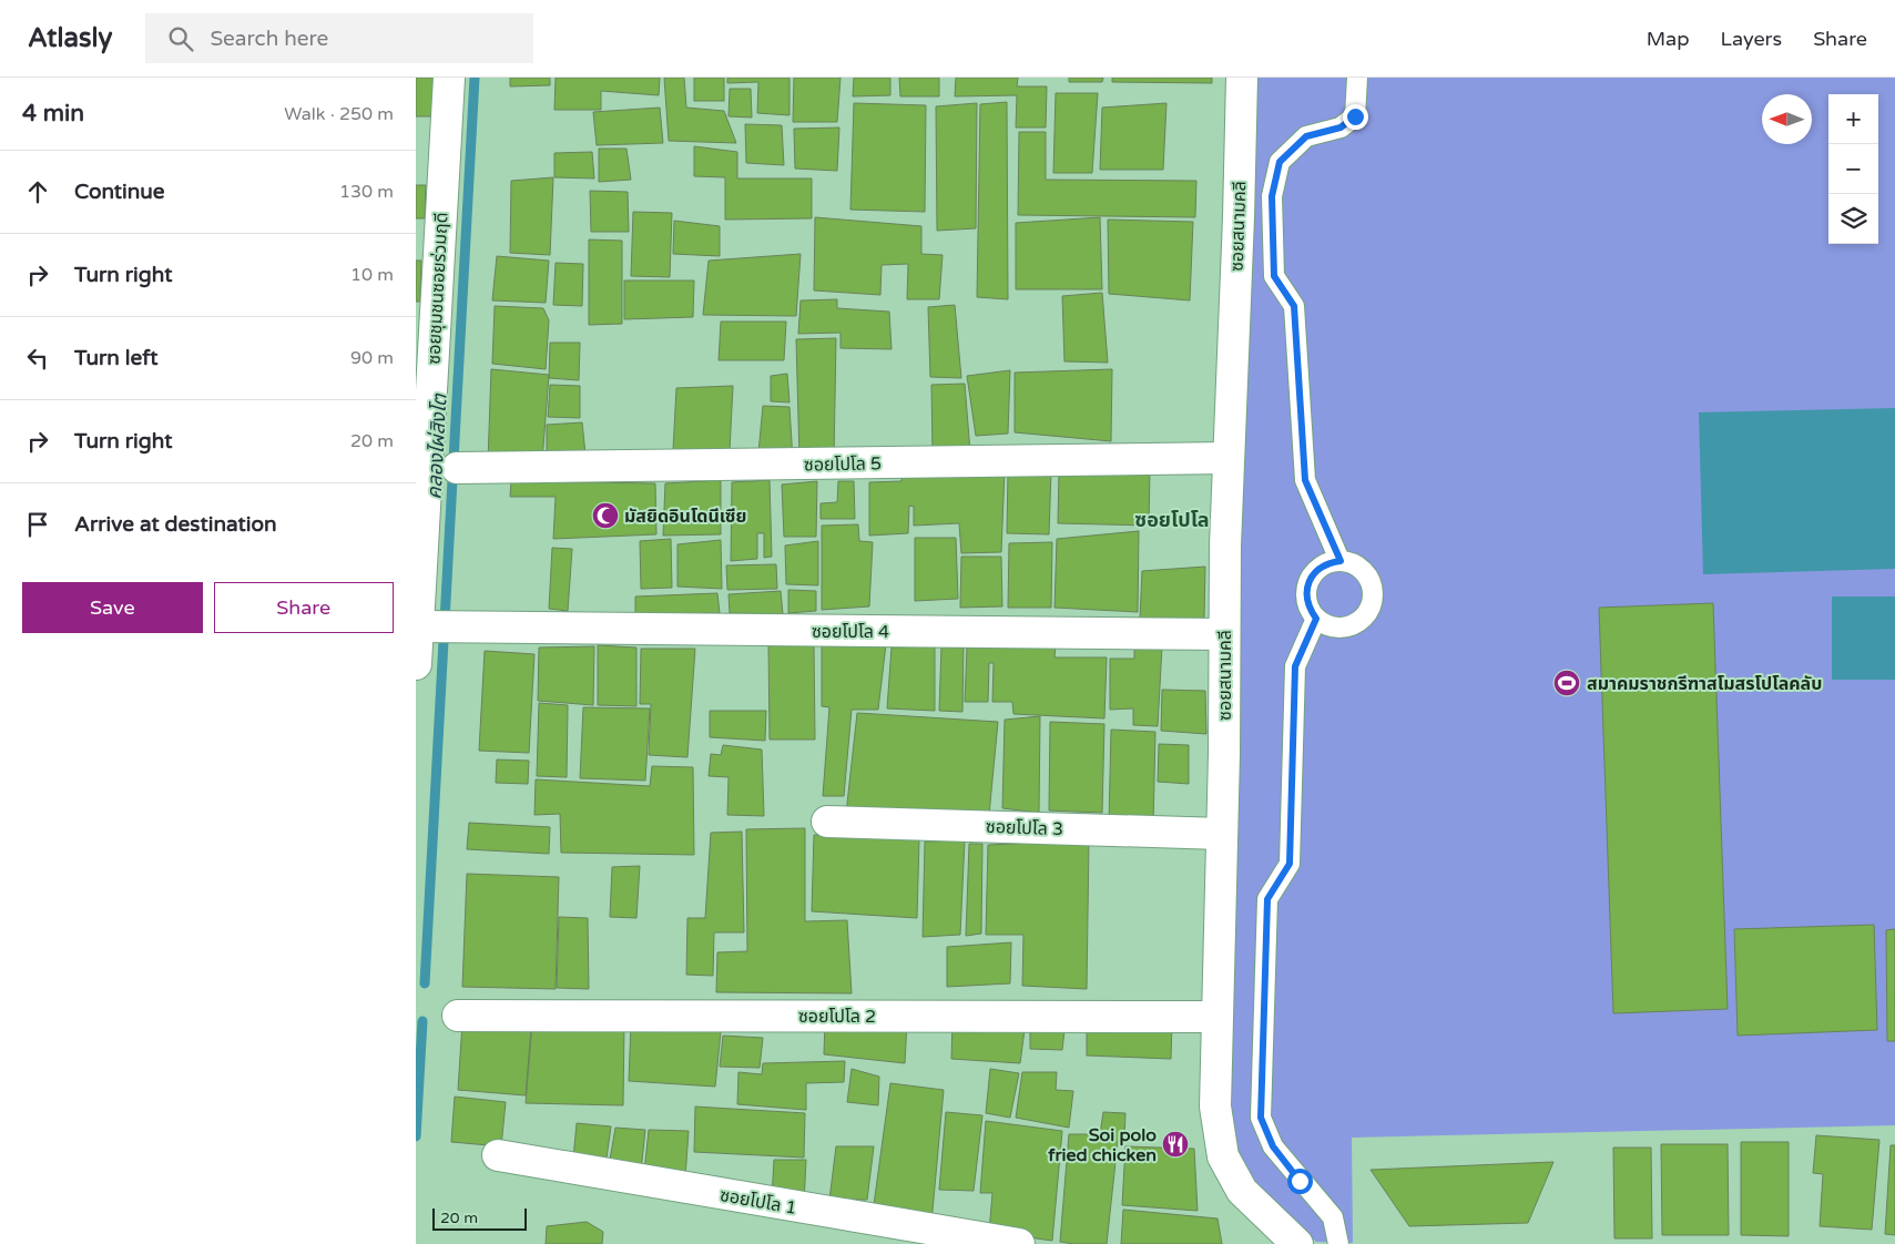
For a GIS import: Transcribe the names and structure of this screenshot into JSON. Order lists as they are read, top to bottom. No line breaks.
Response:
{"streets":{"street":["ซอยสนามคลี","ซอยชุมชนซอยร่วมฤดี","ซอยโปโล 5","ซอยโปโล 4","ซอยโปโล 3","ซอยโปโล 2","ซอยโปโล 1"]},"crossings":[["ซอยสนามคลี","ซอยโปโล 5"],["ซอยสนามคลี","ซอยโปโล 4"],["ซอยสนามคลี","ซอยโปโล 3"],["ซอยสนามคลี","ซอยโปโล 2"],["ซอยชุมชนซอยร่วมฤดี","ซอยโปโล 4"]],"districts":["ซอยโปโล"],"water":["คลองไผ่สิงโต"],"places":{"mosque":["มัสยิดอินโดนีเซีย"],"sports":["สมาคมราชกรีฑาสโมสรโปโลคลับ"],"restaurant":["Soi polo fried chicken"]},"scale_bar":"20 m","north":"left","page":{"header":"Atlasly","search":"Search here","nav":["Map","Layers","Share"],"heading":["4 min","Walk · 250 m"],"map_buttons":["+","−"],"list":[["Continue","130 m"],["Turn right","10 m"],["Turn left","90 m"],["Turn right","20 m"],"Arrive at destination"],"buttons":["Save","Share"],"scale":"20 m"}}
